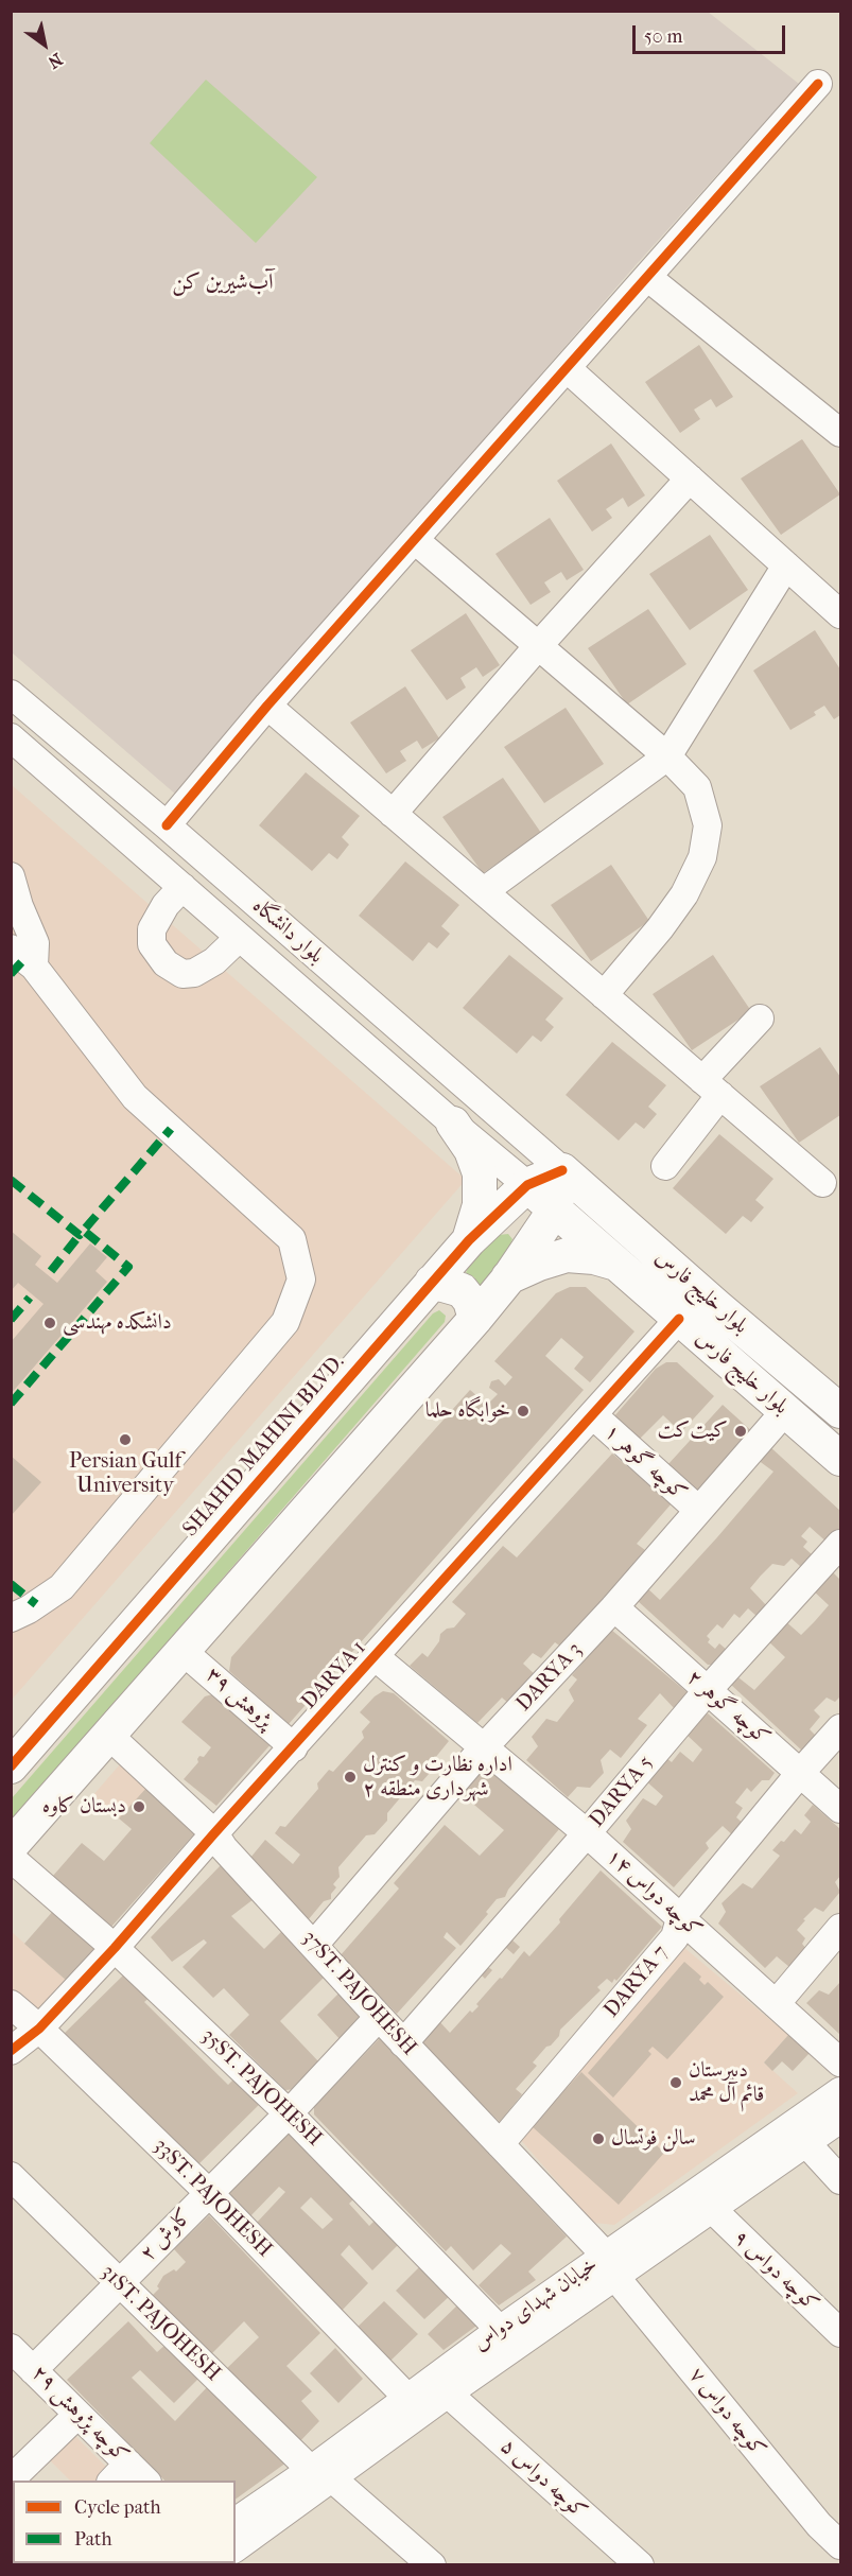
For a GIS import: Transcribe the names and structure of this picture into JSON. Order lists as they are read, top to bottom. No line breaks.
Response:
{"streets":{"main road":["بلوار خلیج ‌فارس","بلوار خلیج‌ فارس","SHAHID MAHINI BLVD."],"street":["بلوار دانشگاه","کوچه گوهر ۱","DARYA 1","DARYA 3","پژوهش ۳۹","کوچه گوهر ۲","DARYA 5","کوچه دواس ۱۴","DARYA 7","37ST. PAJOHESH","35ST. PAJOHESH","33ST. PAJOHESH","کاوش ۲","کوچه دواس ۹","خیابان شهدای دواس","31ST. PAJOHESH","کوچه دواس ۷","کوچه پژوهش ۲۹","کوچه دواس ۵"]},"crossings":[["بلوار دانشگاه","بلوار خلیج ‌فارس"],["بلوار دانشگاه","بلوار خلیج‌ فارس"],["بلوار دانشگاه","SHAHID MAHINI BLVD."],["بلوار خلیج ‌فارس","SHAHID MAHINI BLVD."],["بلوار خلیج‌ فارس","SHAHID MAHINI BLVD."],["بلوار خلیج‌ فارس","DARYA 1"],["بلوار خلیج‌ فارس","DARYA 3"],["کوچه گوهر ۱","DARYA 1"],["کوچه گوهر ۱","DARYA 3"],["DARYA 1","پژوهش ۳۹"],["DARYA 1","کوچه دواس ۱۴"],["DARYA 1","37ST. PAJOHESH"],["DARYA 1","35ST. PAJOHESH"],["DARYA 1","33ST. PAJOHESH"],["DARYA 3","کوچه گوهر ۲"],["DARYA 3","کوچه دواس ۱۴"],["DARYA 3","37ST. PAJOHESH"],["کوچه گوهر ۲","DARYA 5"],["کوچه گوهر ۲","DARYA 7"],["DARYA 5","کوچه دواس ۱۴"],["DARYA 5","37ST. PAJOHESH"],["کوچه دواس ۱۴","DARYA 7"],["DARYA 7","37ST. PAJOHESH"],["37ST. PAJOHESH","کاوش ۲"],["37ST. PAJOHESH","خیابان شهدای دواس"],["37ST. PAJOHESH","کوچه دواس ۷"],["35ST. PAJOHESH","کاوش ۲"],["35ST. PAJOHESH","خیابان شهدای دواس"],["33ST. PAJOHESH","کاوش ۲"],["33ST. PAJOHESH","خیابان شهدای دواس"],["کاوش ۲","31ST. PAJOHESH"],["کاوش ۲","کوچه پژوهش ۲۹"],["کوچه دواس ۹","خیابان شهدای دواس"],["خیابان شهدای دواس","31ST. PAJOHESH"],["خیابان شهدای دواس","کوچه دواس ۷"],["خیابان شهدای دواس","کوچه دواس ۵"]],"districts":["آب‌شیرین کن"],"places":["دانشکده مهندسی","خوابگاه حلما","کیت‌کت","Persian Gulf University","اداره‌ نظارت و کنترل شهرداری منطقه ۲","دبستان کاوه","دبیرستان قائم آل محمد","سالن فوتسال"],"legend":["Cycle path","Path"],"scale_bar":"50 m","north":"bottom right"}
